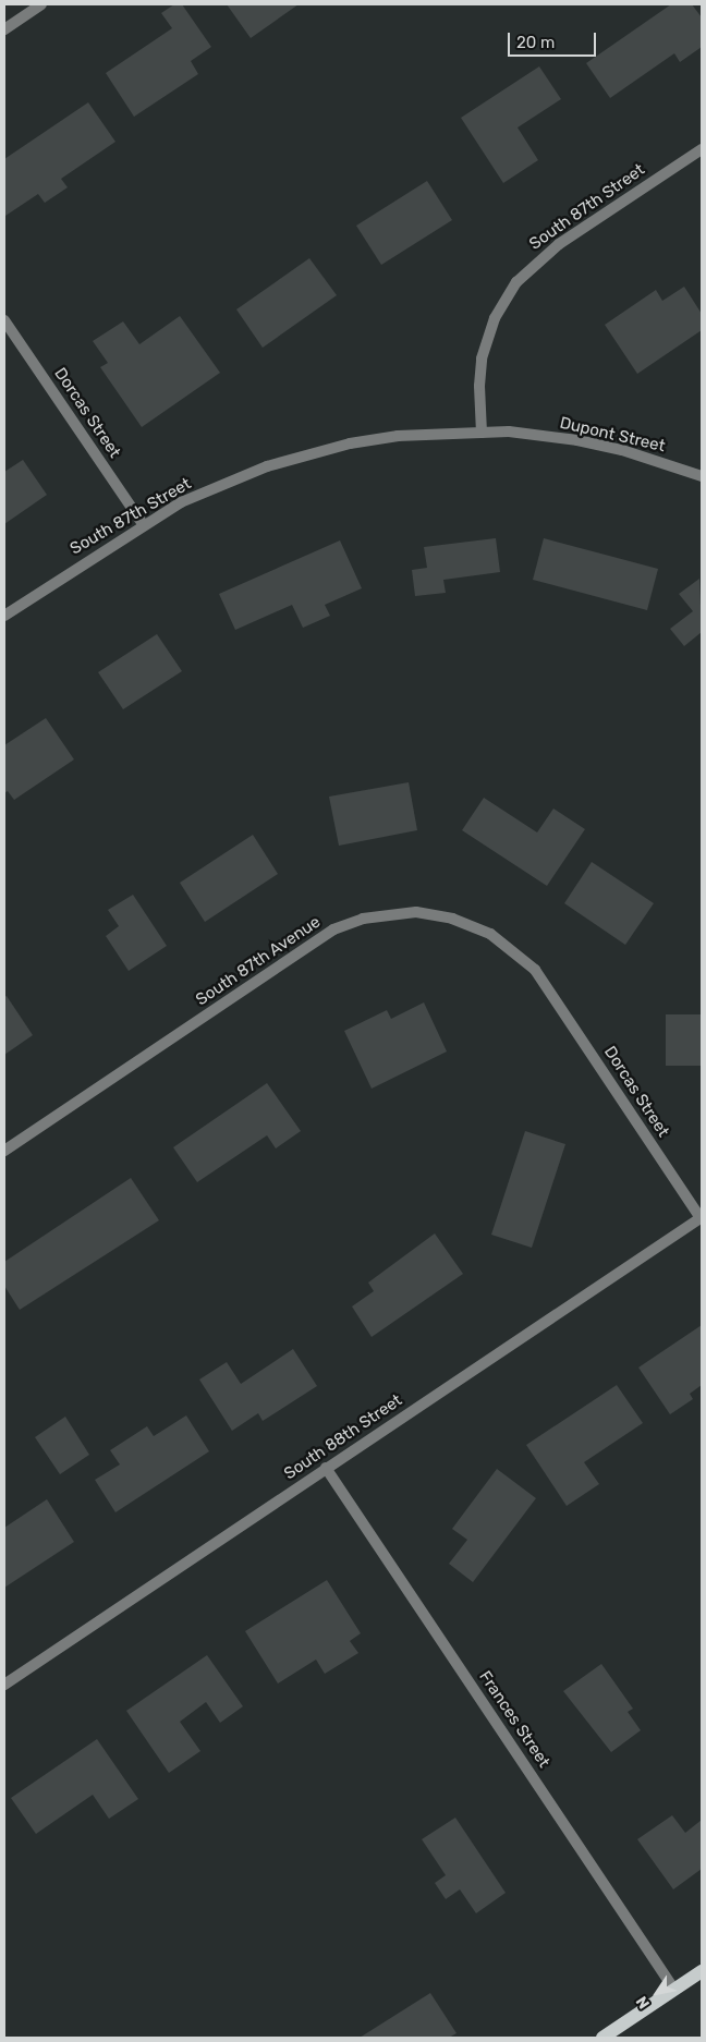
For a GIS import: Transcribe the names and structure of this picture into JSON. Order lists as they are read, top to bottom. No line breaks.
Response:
{"streets":{"street":["South 87th Street","Dorcas Street","Dupont Street","South 87th Avenue","South 88th Street","Frances Street"]},"crossings":[["South 87th Street","Dorcas Street"],["South 87th Street","Dupont Street"],["Dorcas Street","South 87th Avenue"],["Dorcas Street","South 88th Street"],["South 88th Street","Frances Street"]],"scale_bar":"20 m","north":"bottom left"}
